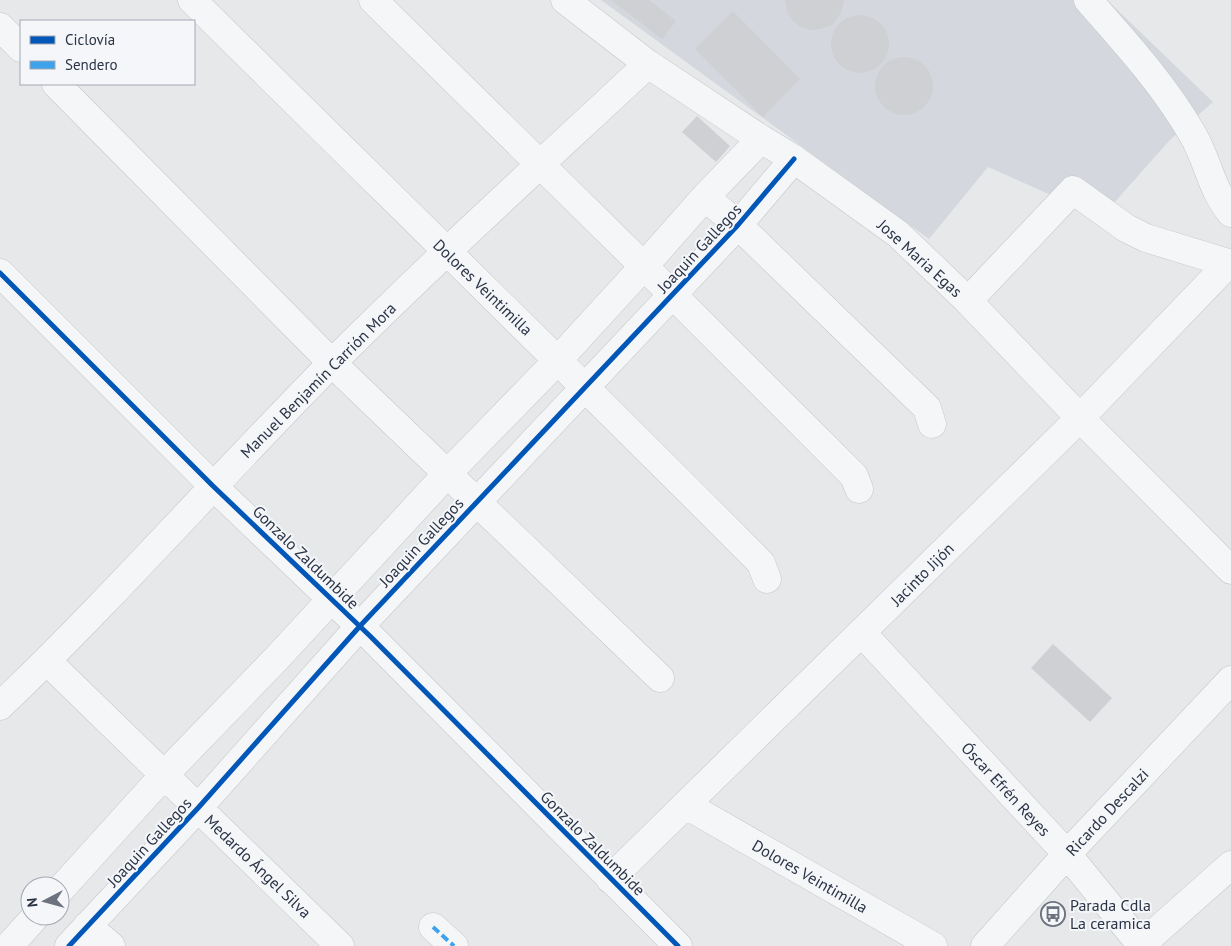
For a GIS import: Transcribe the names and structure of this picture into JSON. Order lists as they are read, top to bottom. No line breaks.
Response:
{"streets":{"street":["Joaquin Gallegos","Jose Maria Egas","Dolores Veintimilla","Manuel Benjamín Carrión Mora","Gonzalo Zaldumbide","Jacinto Jijón","Óscar Efrén Reyes","Ricardo Descalzi","Medardo Ángel Silva"]},"crossings":[["Joaquin Gallegos","Jose Maria Egas"],["Joaquin Gallegos","Dolores Veintimilla"],["Joaquin Gallegos","Gonzalo Zaldumbide"],["Joaquin Gallegos","Medardo Ángel Silva"],["Jose Maria Egas","Manuel Benjamín Carrión Mora"],["Jose Maria Egas","Jacinto Jijón"],["Dolores Veintimilla","Manuel Benjamín Carrión Mora"],["Dolores Veintimilla","Jacinto Jijón"],["Manuel Benjamín Carrión Mora","Gonzalo Zaldumbide"],["Manuel Benjamín Carrión Mora","Medardo Ángel Silva"],["Gonzalo Zaldumbide","Jacinto Jijón"],["Jacinto Jijón","Óscar Efrén Reyes"],["Óscar Efrén Reyes","Ricardo Descalzi"]],"places":{"bus stop":["Parada Cdla La ceramica"]},"legend":["Ciclovía","Sendero"],"north":"left"}
